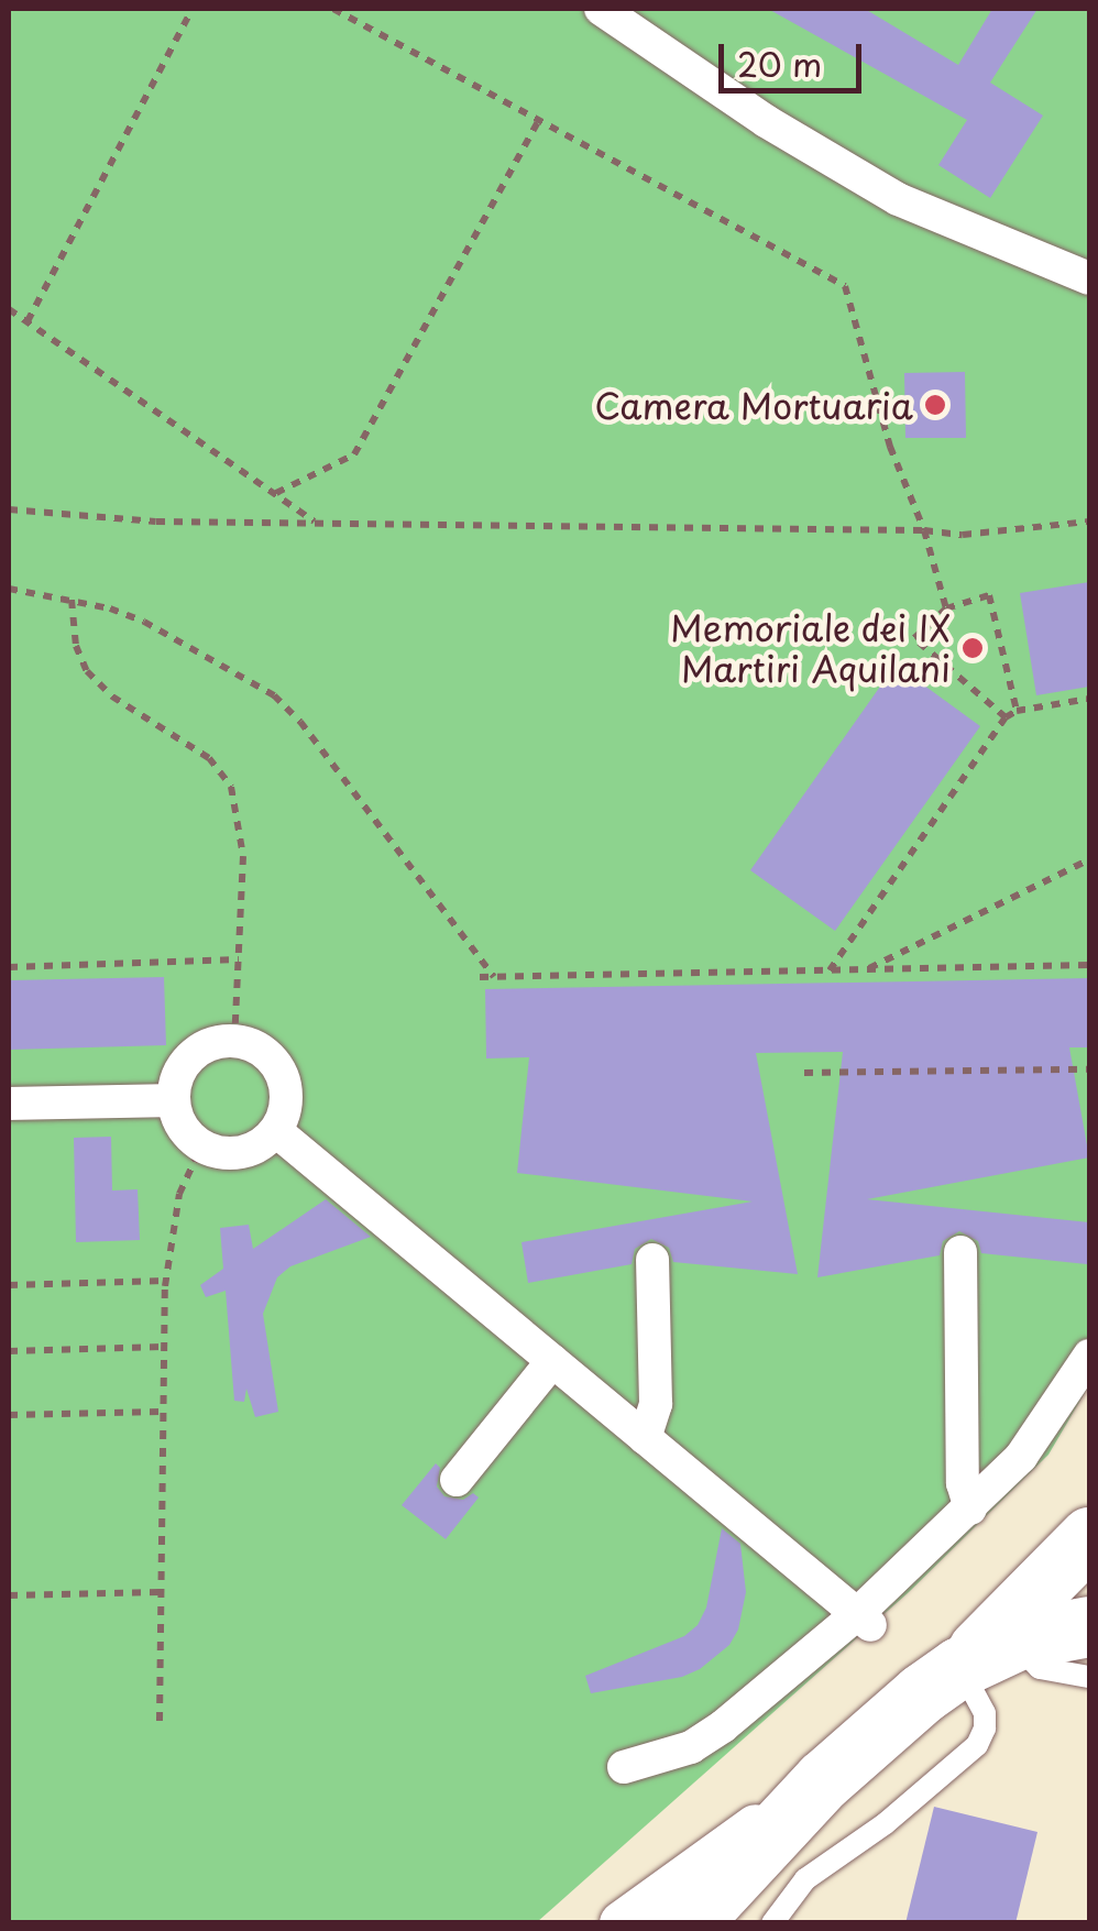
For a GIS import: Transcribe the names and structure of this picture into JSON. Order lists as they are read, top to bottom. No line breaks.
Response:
{"places":["Camera Mortuaria","Memoriale dei IX Martiri Aquilani"],"scale_bar":"20 m"}
